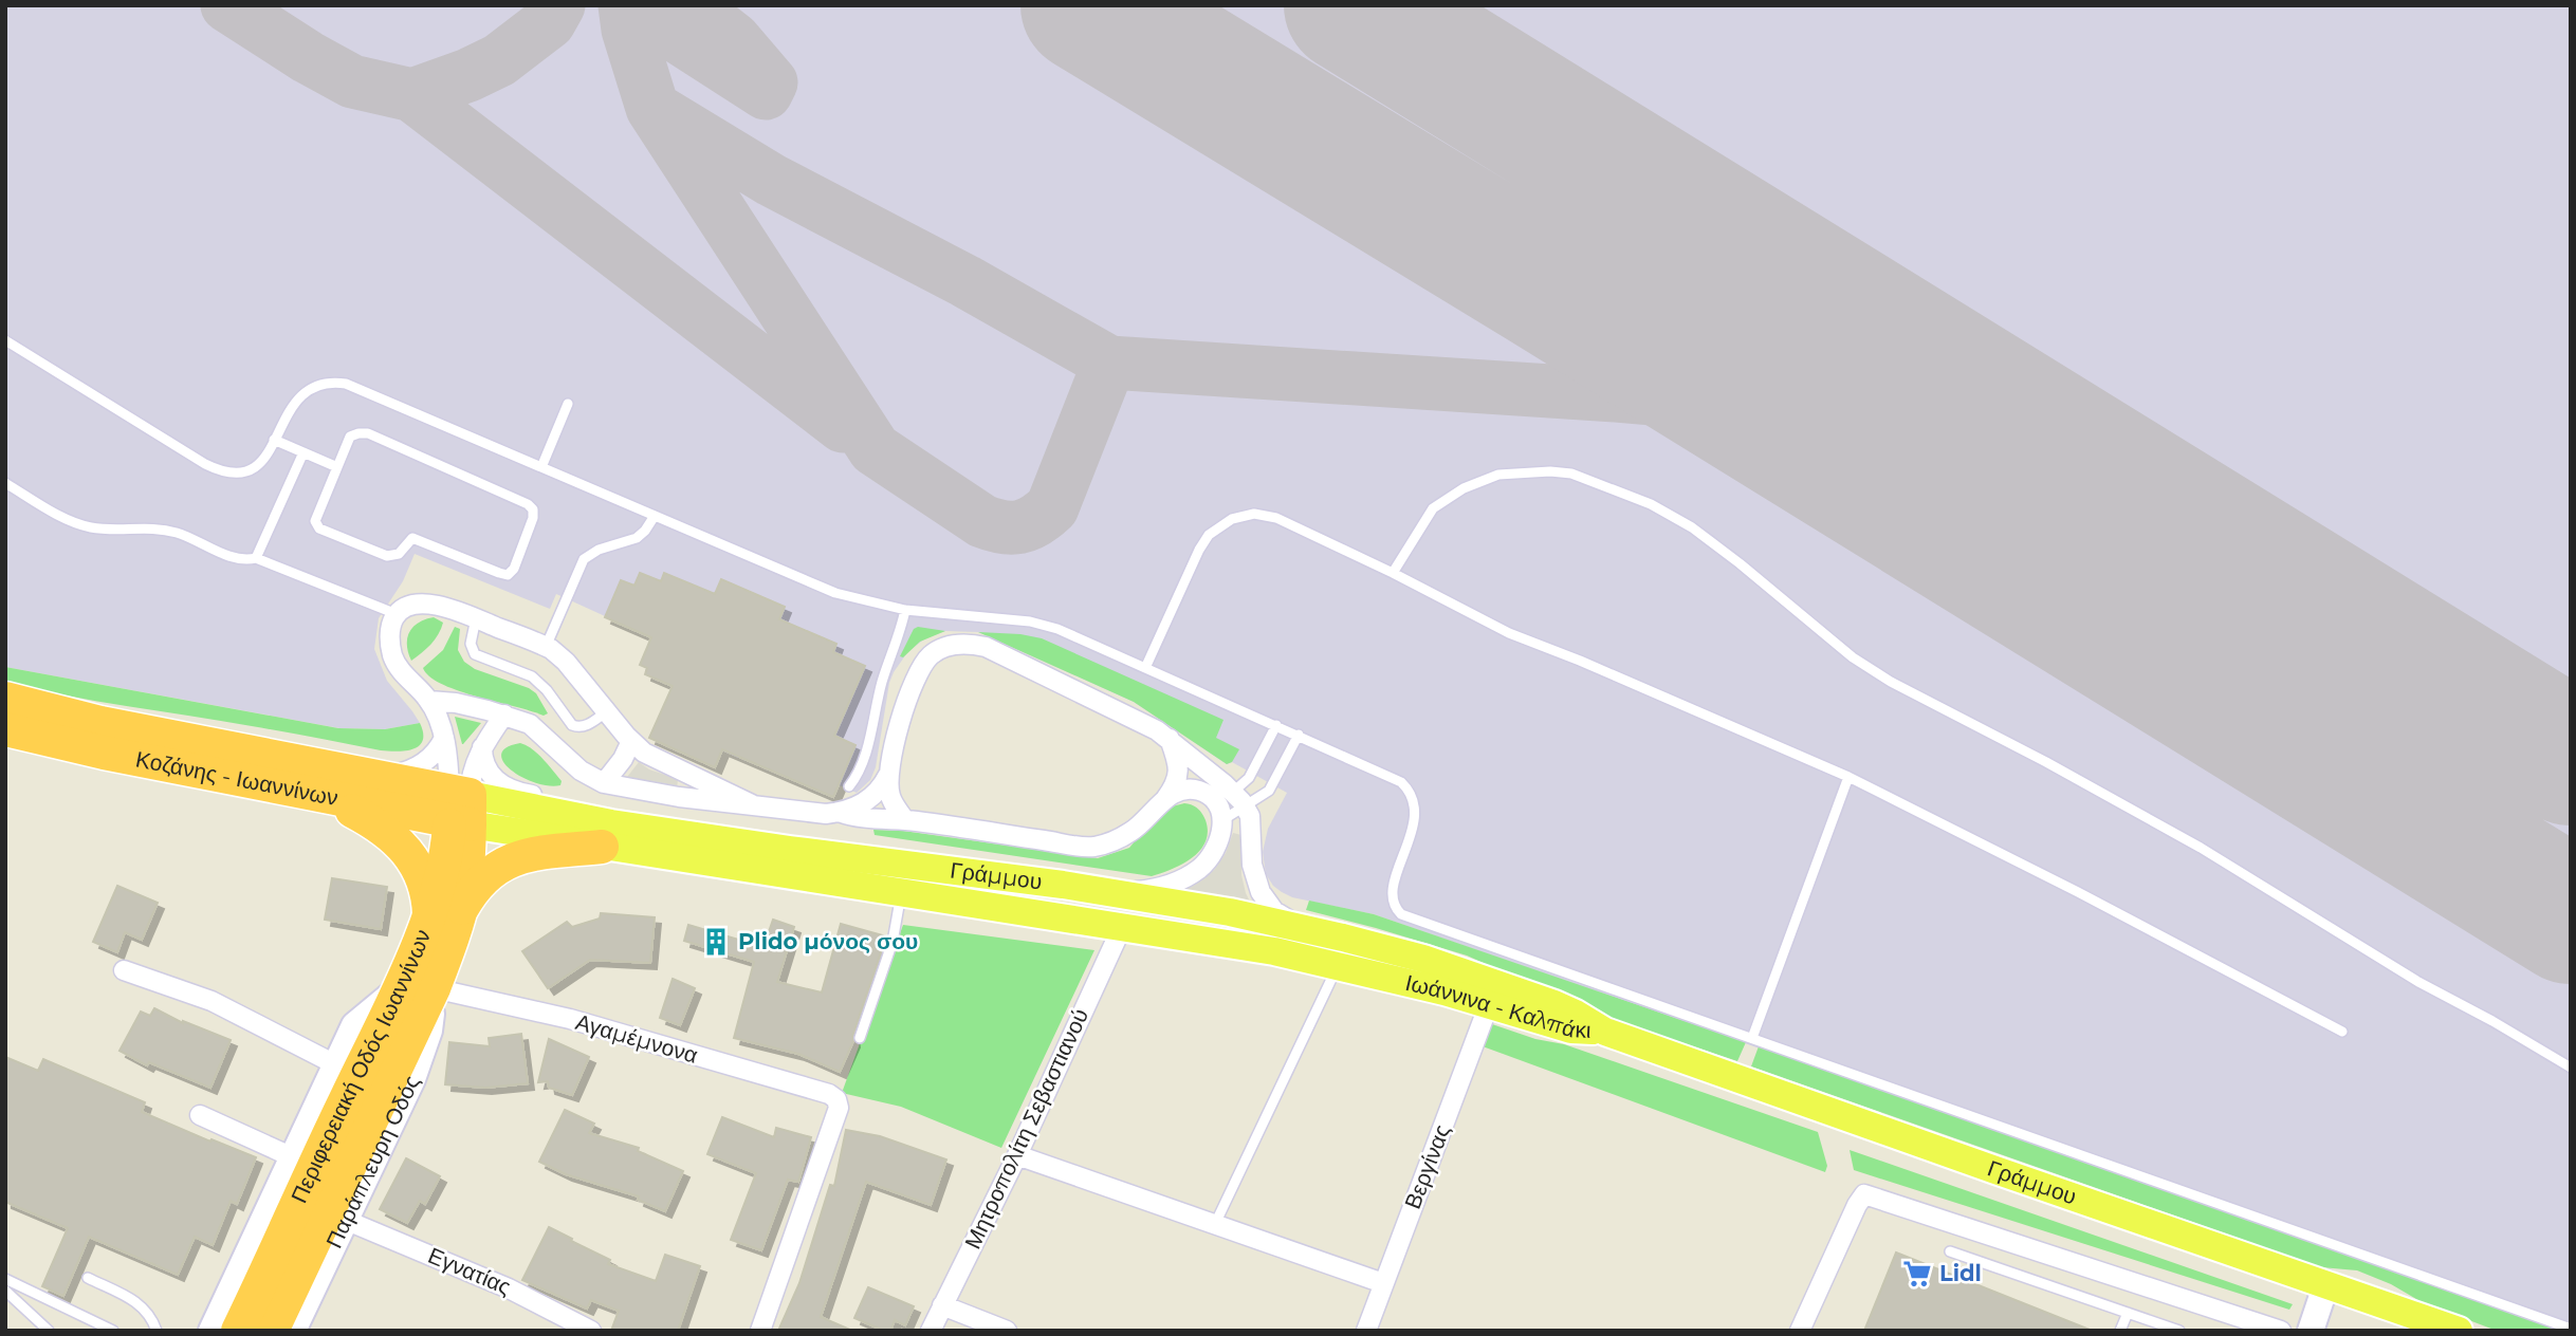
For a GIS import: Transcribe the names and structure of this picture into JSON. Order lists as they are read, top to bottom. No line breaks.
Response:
{"streets":{"highway":["Κοζάνης - Ιωαννίνων","Περιφερειακή Οδός Ιωαννίνων"],"main road":["Γράμμου","Ιωάννινα - Καλπάκι"],"street":["Αγαμέμνονα","Μητροπολίτη Σεβαστιανού","Παράπλευρη Οδός","Βεργίνας","Εγνατίας"]},"crossings":[["Κοζάνης - Ιωαννίνων","Γράμμου"],["Κοζάνης - Ιωαννίνων","Περιφερειακή Οδός Ιωαννίνων"],["Γράμμου","Ιωάννινα - Καλπάκι"],["Γράμμου","Περιφερειακή Οδός Ιωαννίνων"],["Γράμμου","Μητροπολίτη Σεβαστιανού"],["Ιωάννινα - Καλπάκι","Βεργίνας"],["Αγαμέμνονα","Περιφερειακή Οδός Ιωαννίνων"],["Αγαμέμνονα","Παράπλευρη Οδός"],["Περιφερειακή Οδός Ιωαννίνων","Παράπλευρη Οδός"],["Παράπλευρη Οδός","Εγνατίας"]],"places":{"building":["Plido μόνος σου"],"supermarket":["Lidl"]}}
